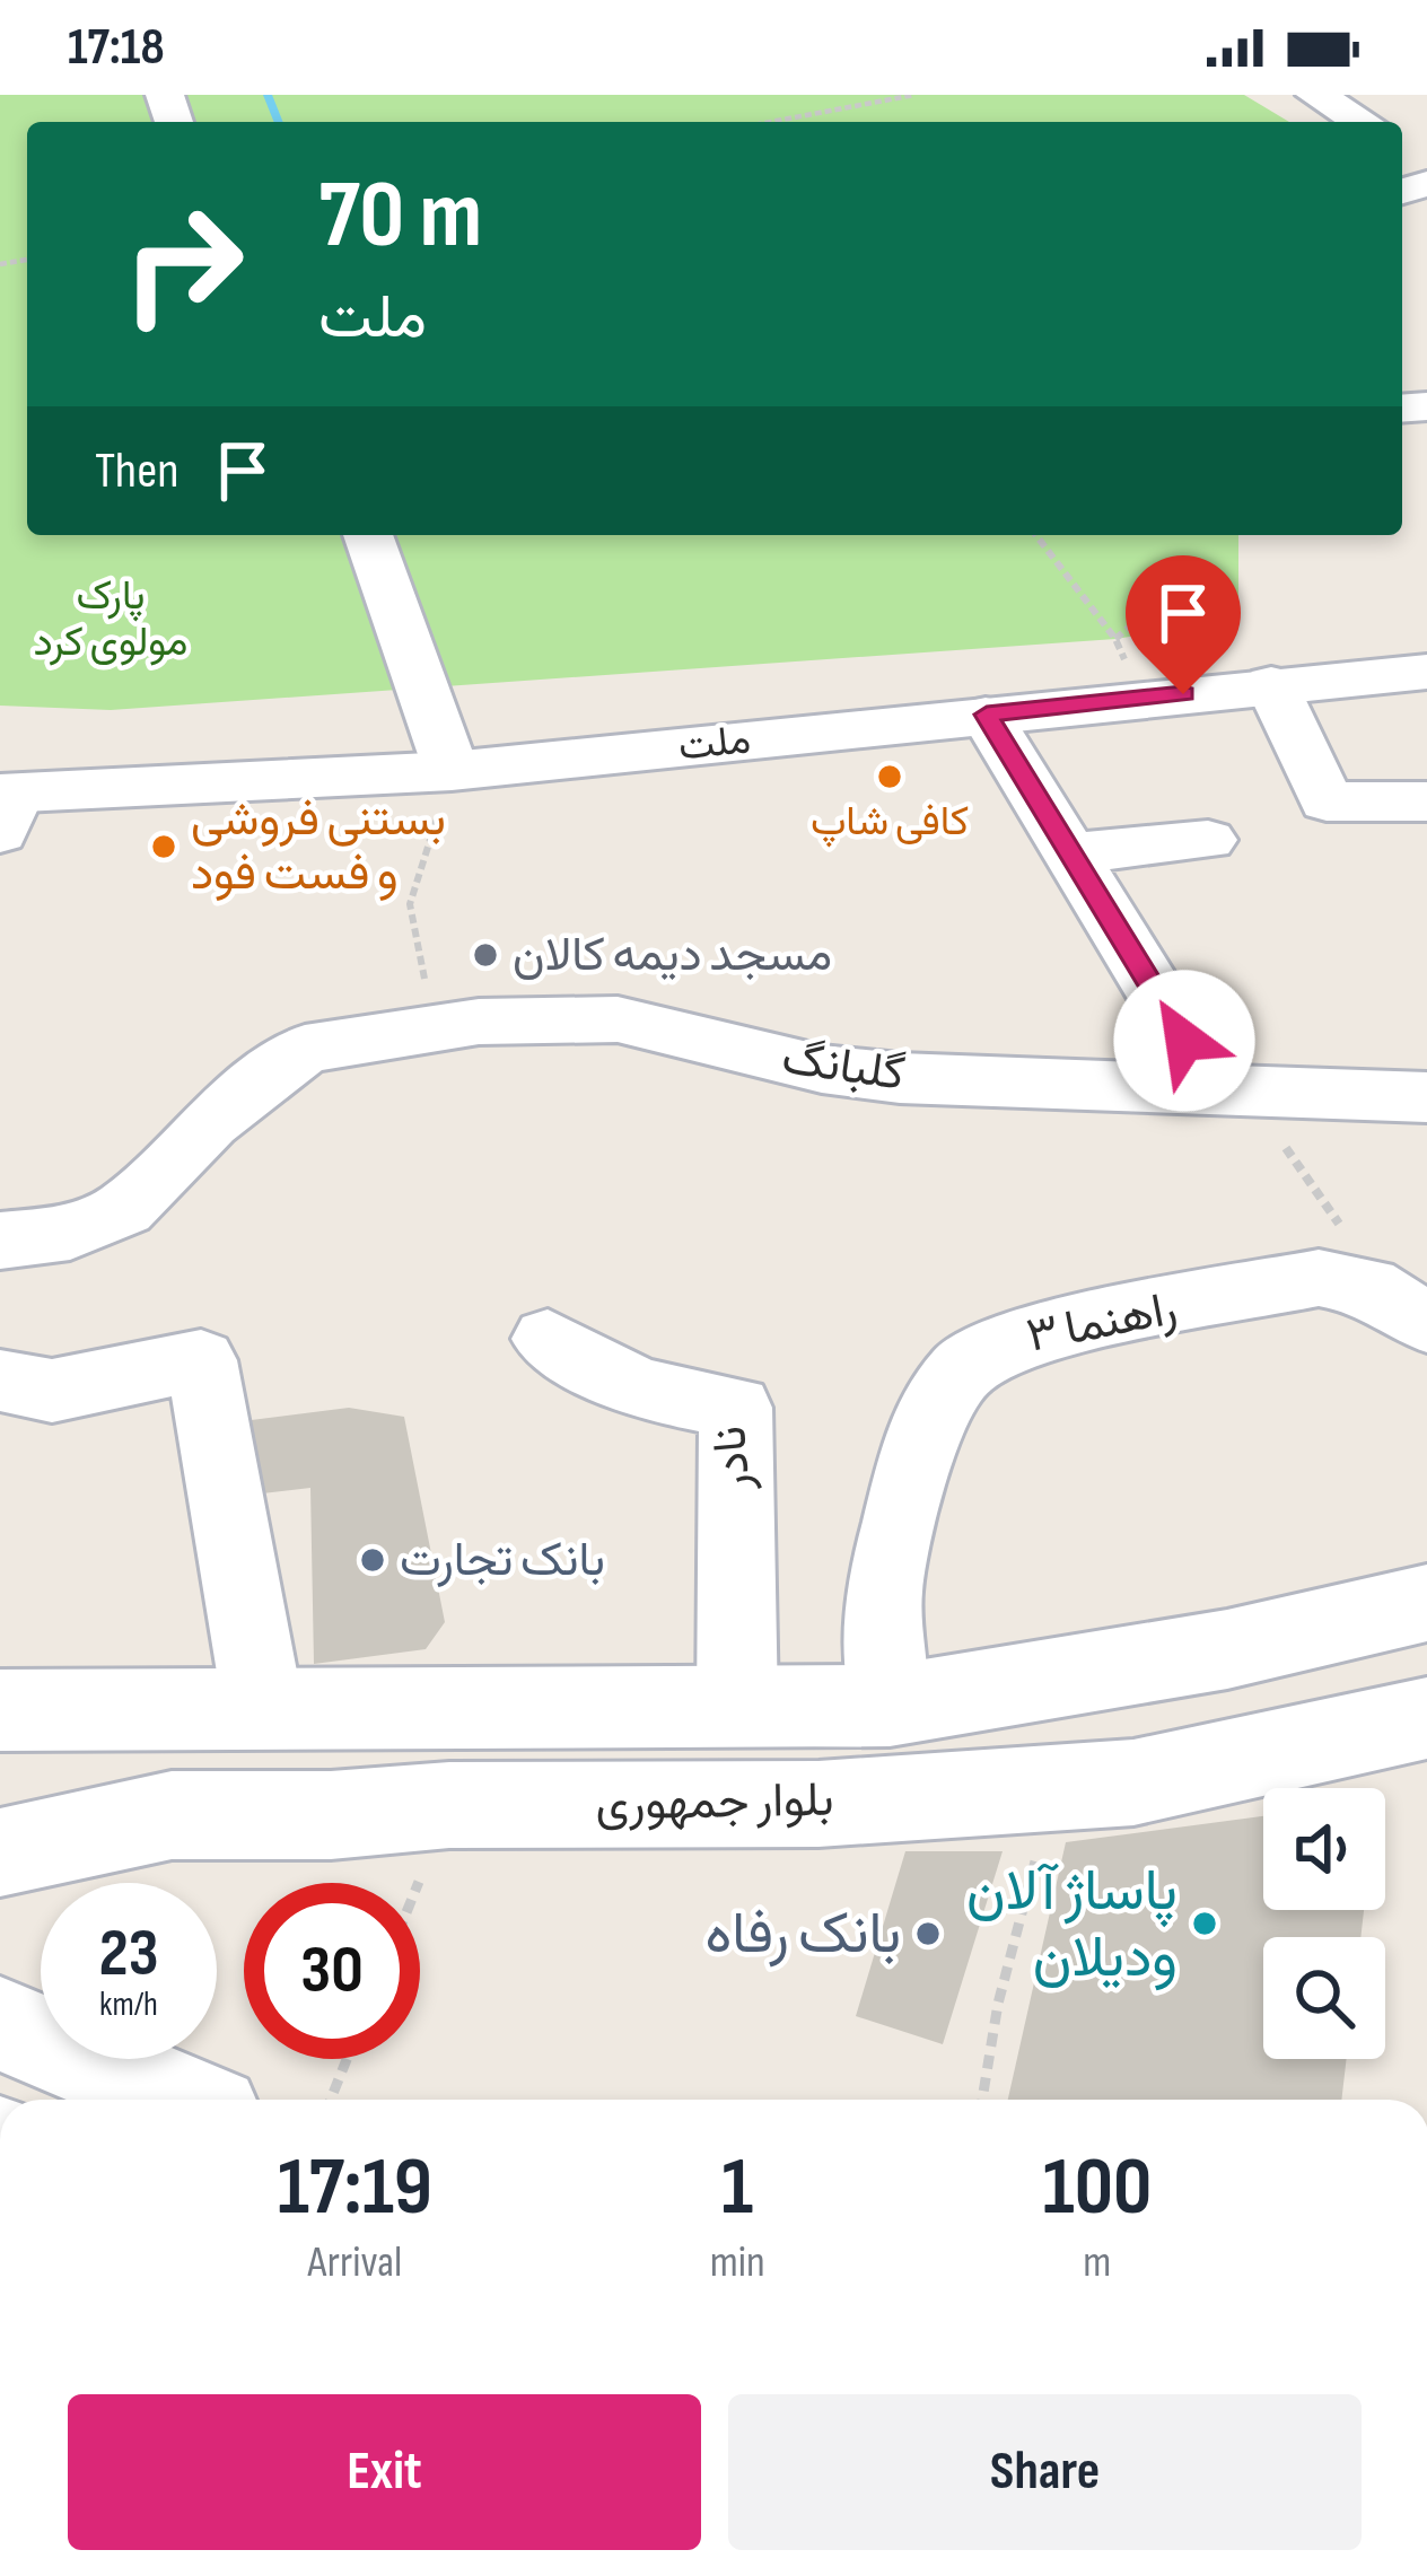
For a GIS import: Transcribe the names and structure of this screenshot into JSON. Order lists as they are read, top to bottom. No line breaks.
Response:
{"streets":{"main road":["ملت","بلوار جمهوری"],"street":["گلبانگ","راهنما ۳","نادر"]},"crossings":[["راهنما ۳","بلوار جمهوری"],["نادر","بلوار جمهوری"]],"parks":["پارک مولوی کرد"],"places":["کافی شاپ","بستنی فروشی و فست فود","مسجد دیمه کالان","بانک تجارت","پاساژ آلان ودیلان","بانک رفاه"],"page":{"status":"17:18","turn":["70 m","ملت"],"then":"Then","speed":"23 km/h","limit":"30","eta":["17:19","Arrival","1","min","100","m"],"buttons":["Exit","Share"]}}
